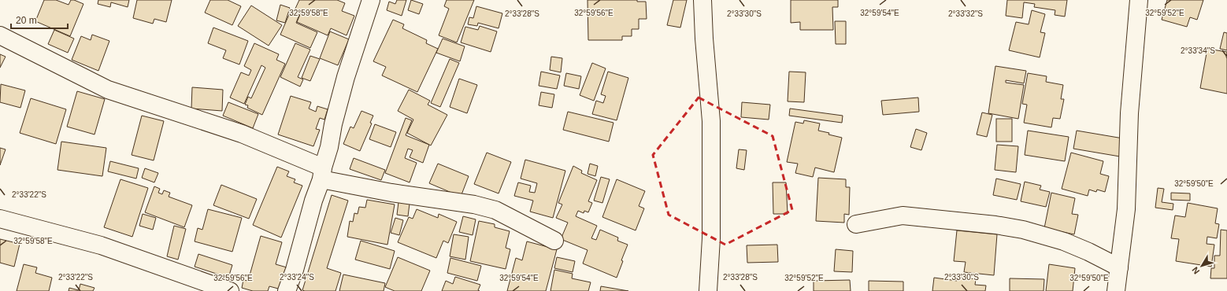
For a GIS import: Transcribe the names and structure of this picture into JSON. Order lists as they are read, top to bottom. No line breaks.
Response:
{"scale_bar":"20 m","north":"bottom left","coordinates":["32°59'58\"E","32°59'56\"E","32°59'54\"E","32°59'52\"E","2°33'28\"S","2°33'30\"S","2°33'32\"S","2°33'34\"S","32°59'50\"E","2°33'22\"S","2°33'24\"S"]}
